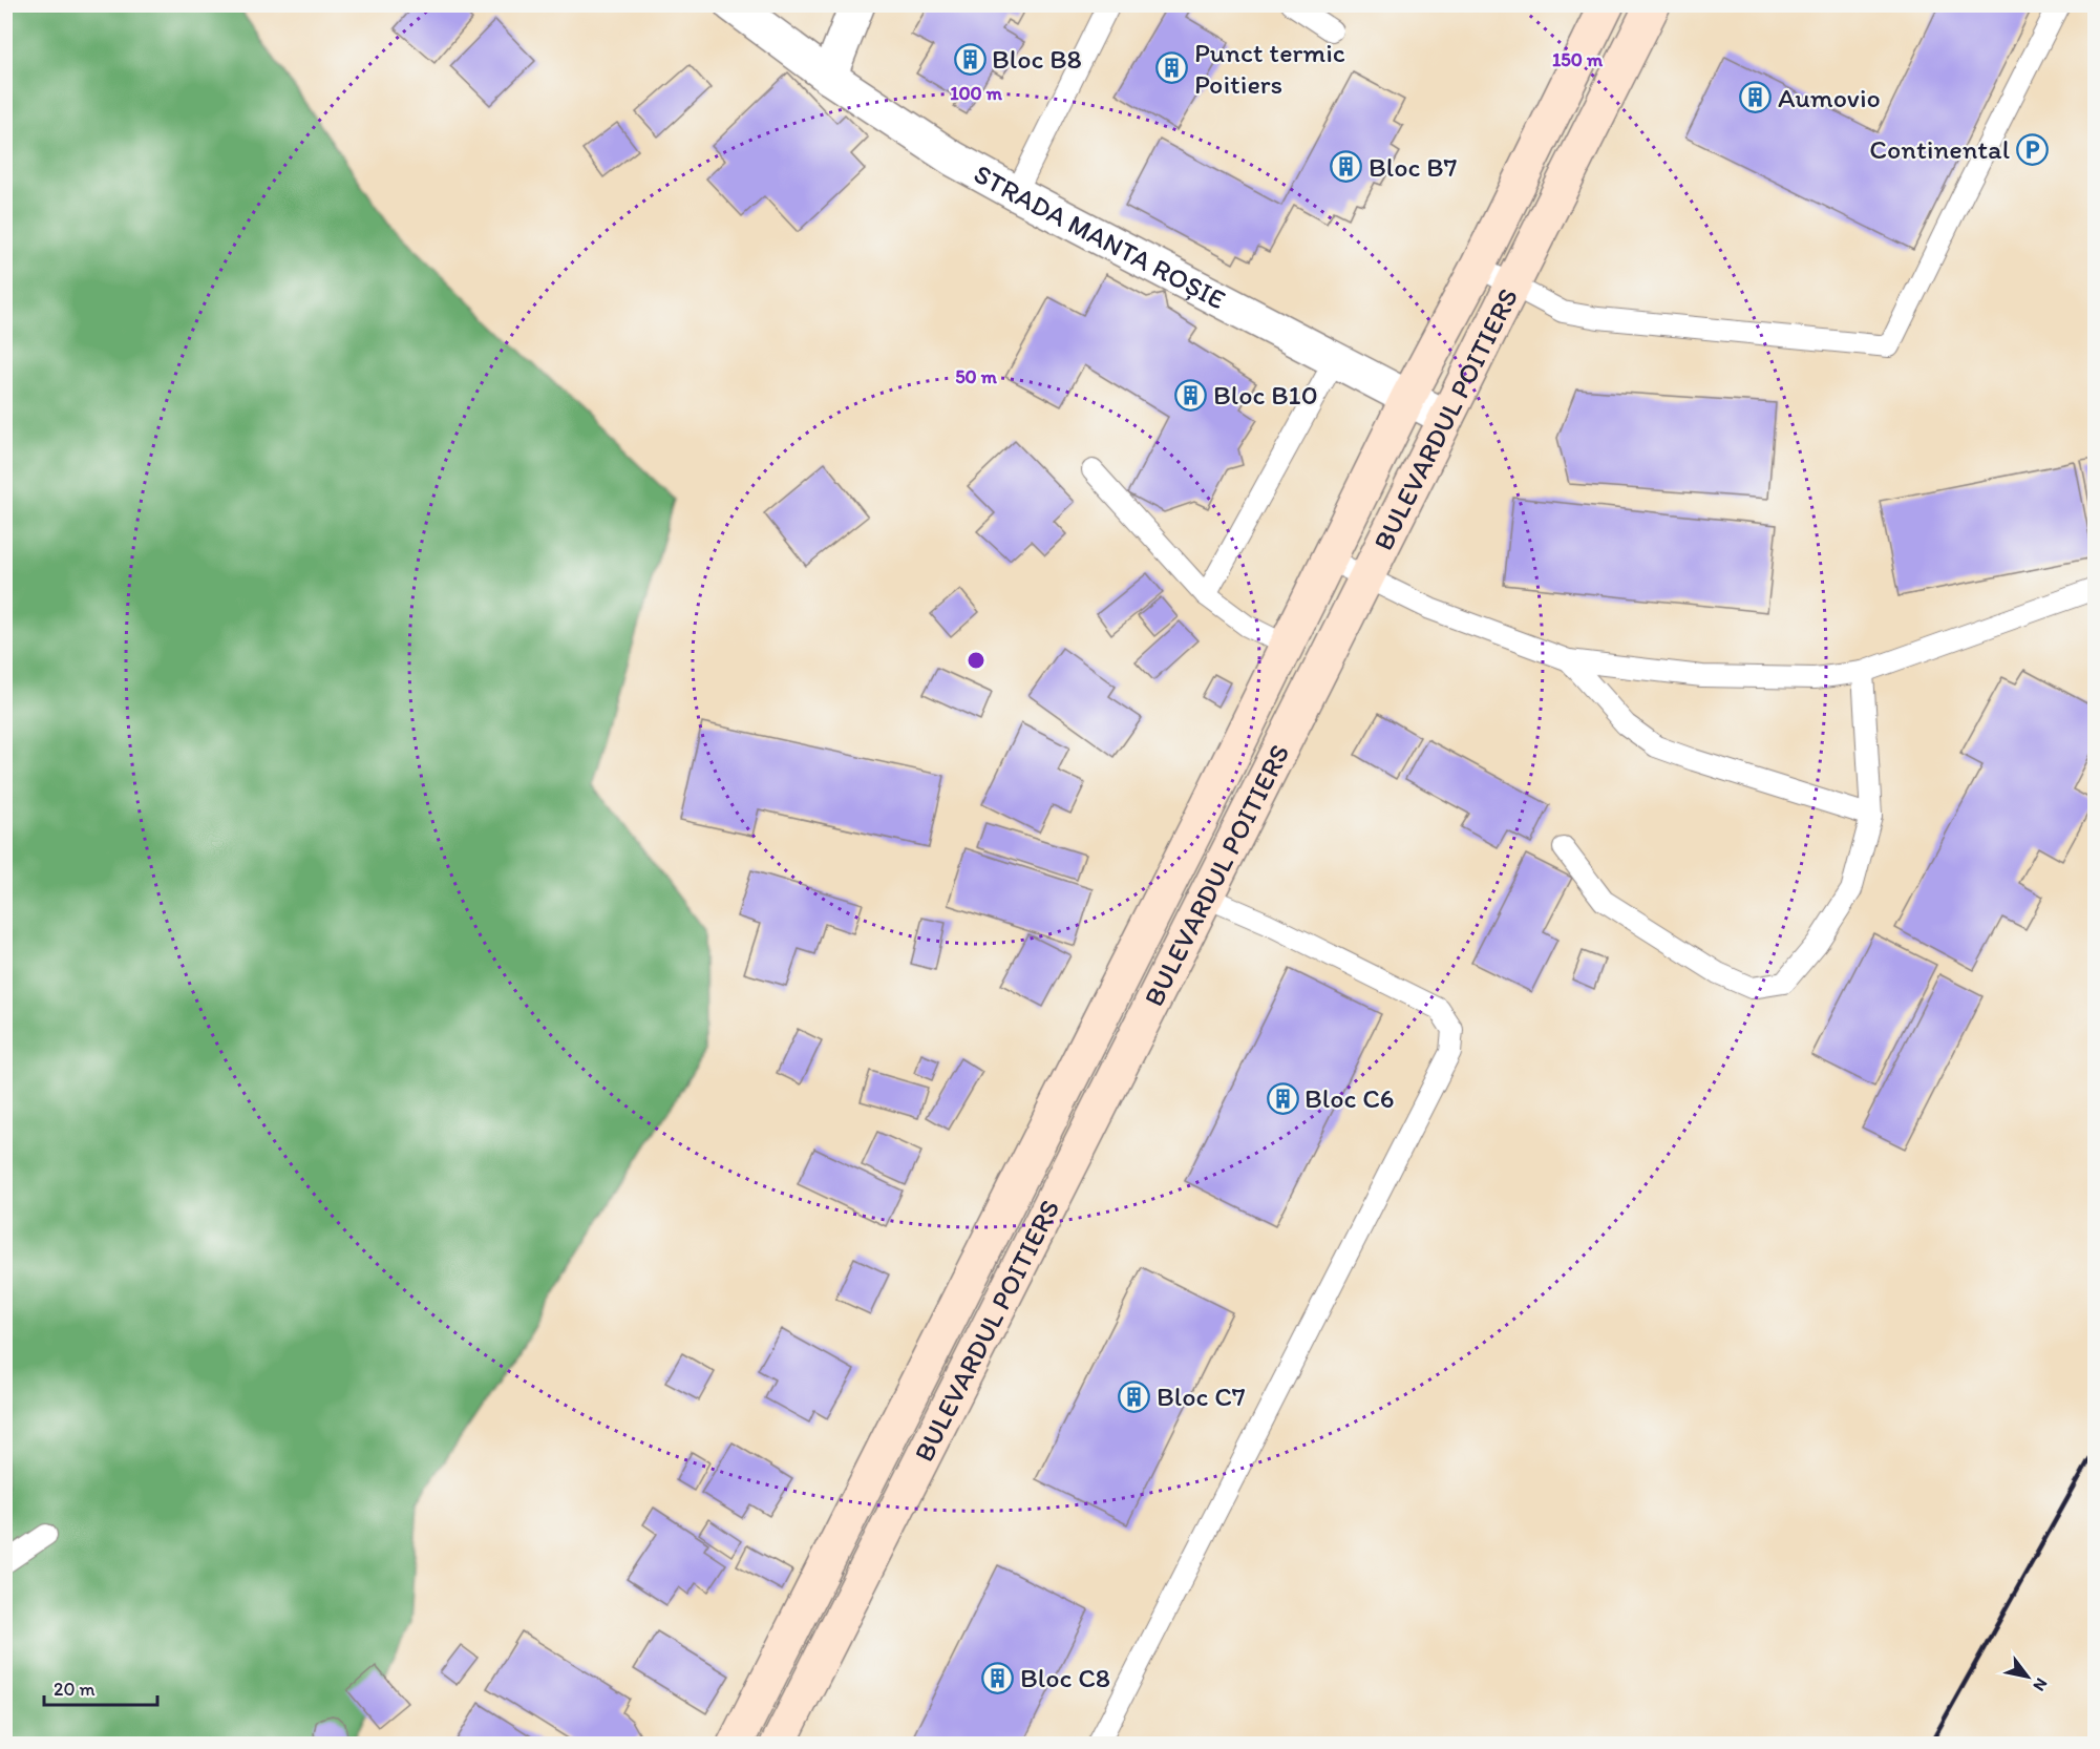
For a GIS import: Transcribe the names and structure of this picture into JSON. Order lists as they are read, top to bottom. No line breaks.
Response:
{"streets":{"main road":["BULEVARDUL POITIERS"],"street":["STRADA MANTA ROȘIE"]},"crossings":[["STRADA MANTA ROȘIE","BULEVARDUL POITIERS"]],"places":{"building":["Bloc B8","Punct termic Poitiers","Aumovio","Bloc B7","Bloc B10","Bloc C6","Bloc C7","Bloc C8"],"parking":["Continental"]},"scale_bar":"20 m","north":"bottom right","rings":["150 m","100 m","50 m"]}
